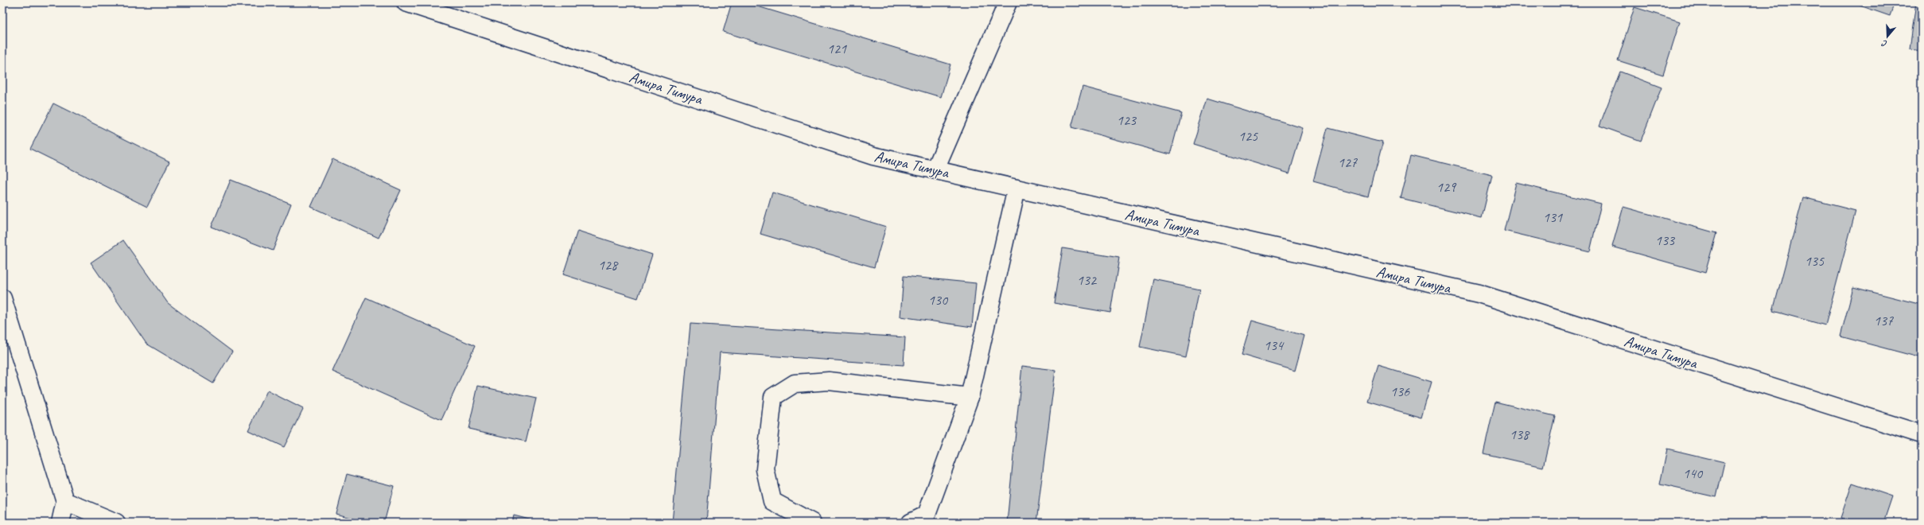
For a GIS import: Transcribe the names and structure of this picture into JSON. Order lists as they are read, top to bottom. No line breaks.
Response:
{"streets":{"street":["Амира Тимура"]},"house_numbers":["121","123","125","127","129","131","133","135","128","132","130","137","134","136","138","140"],"north":"bottom"}
